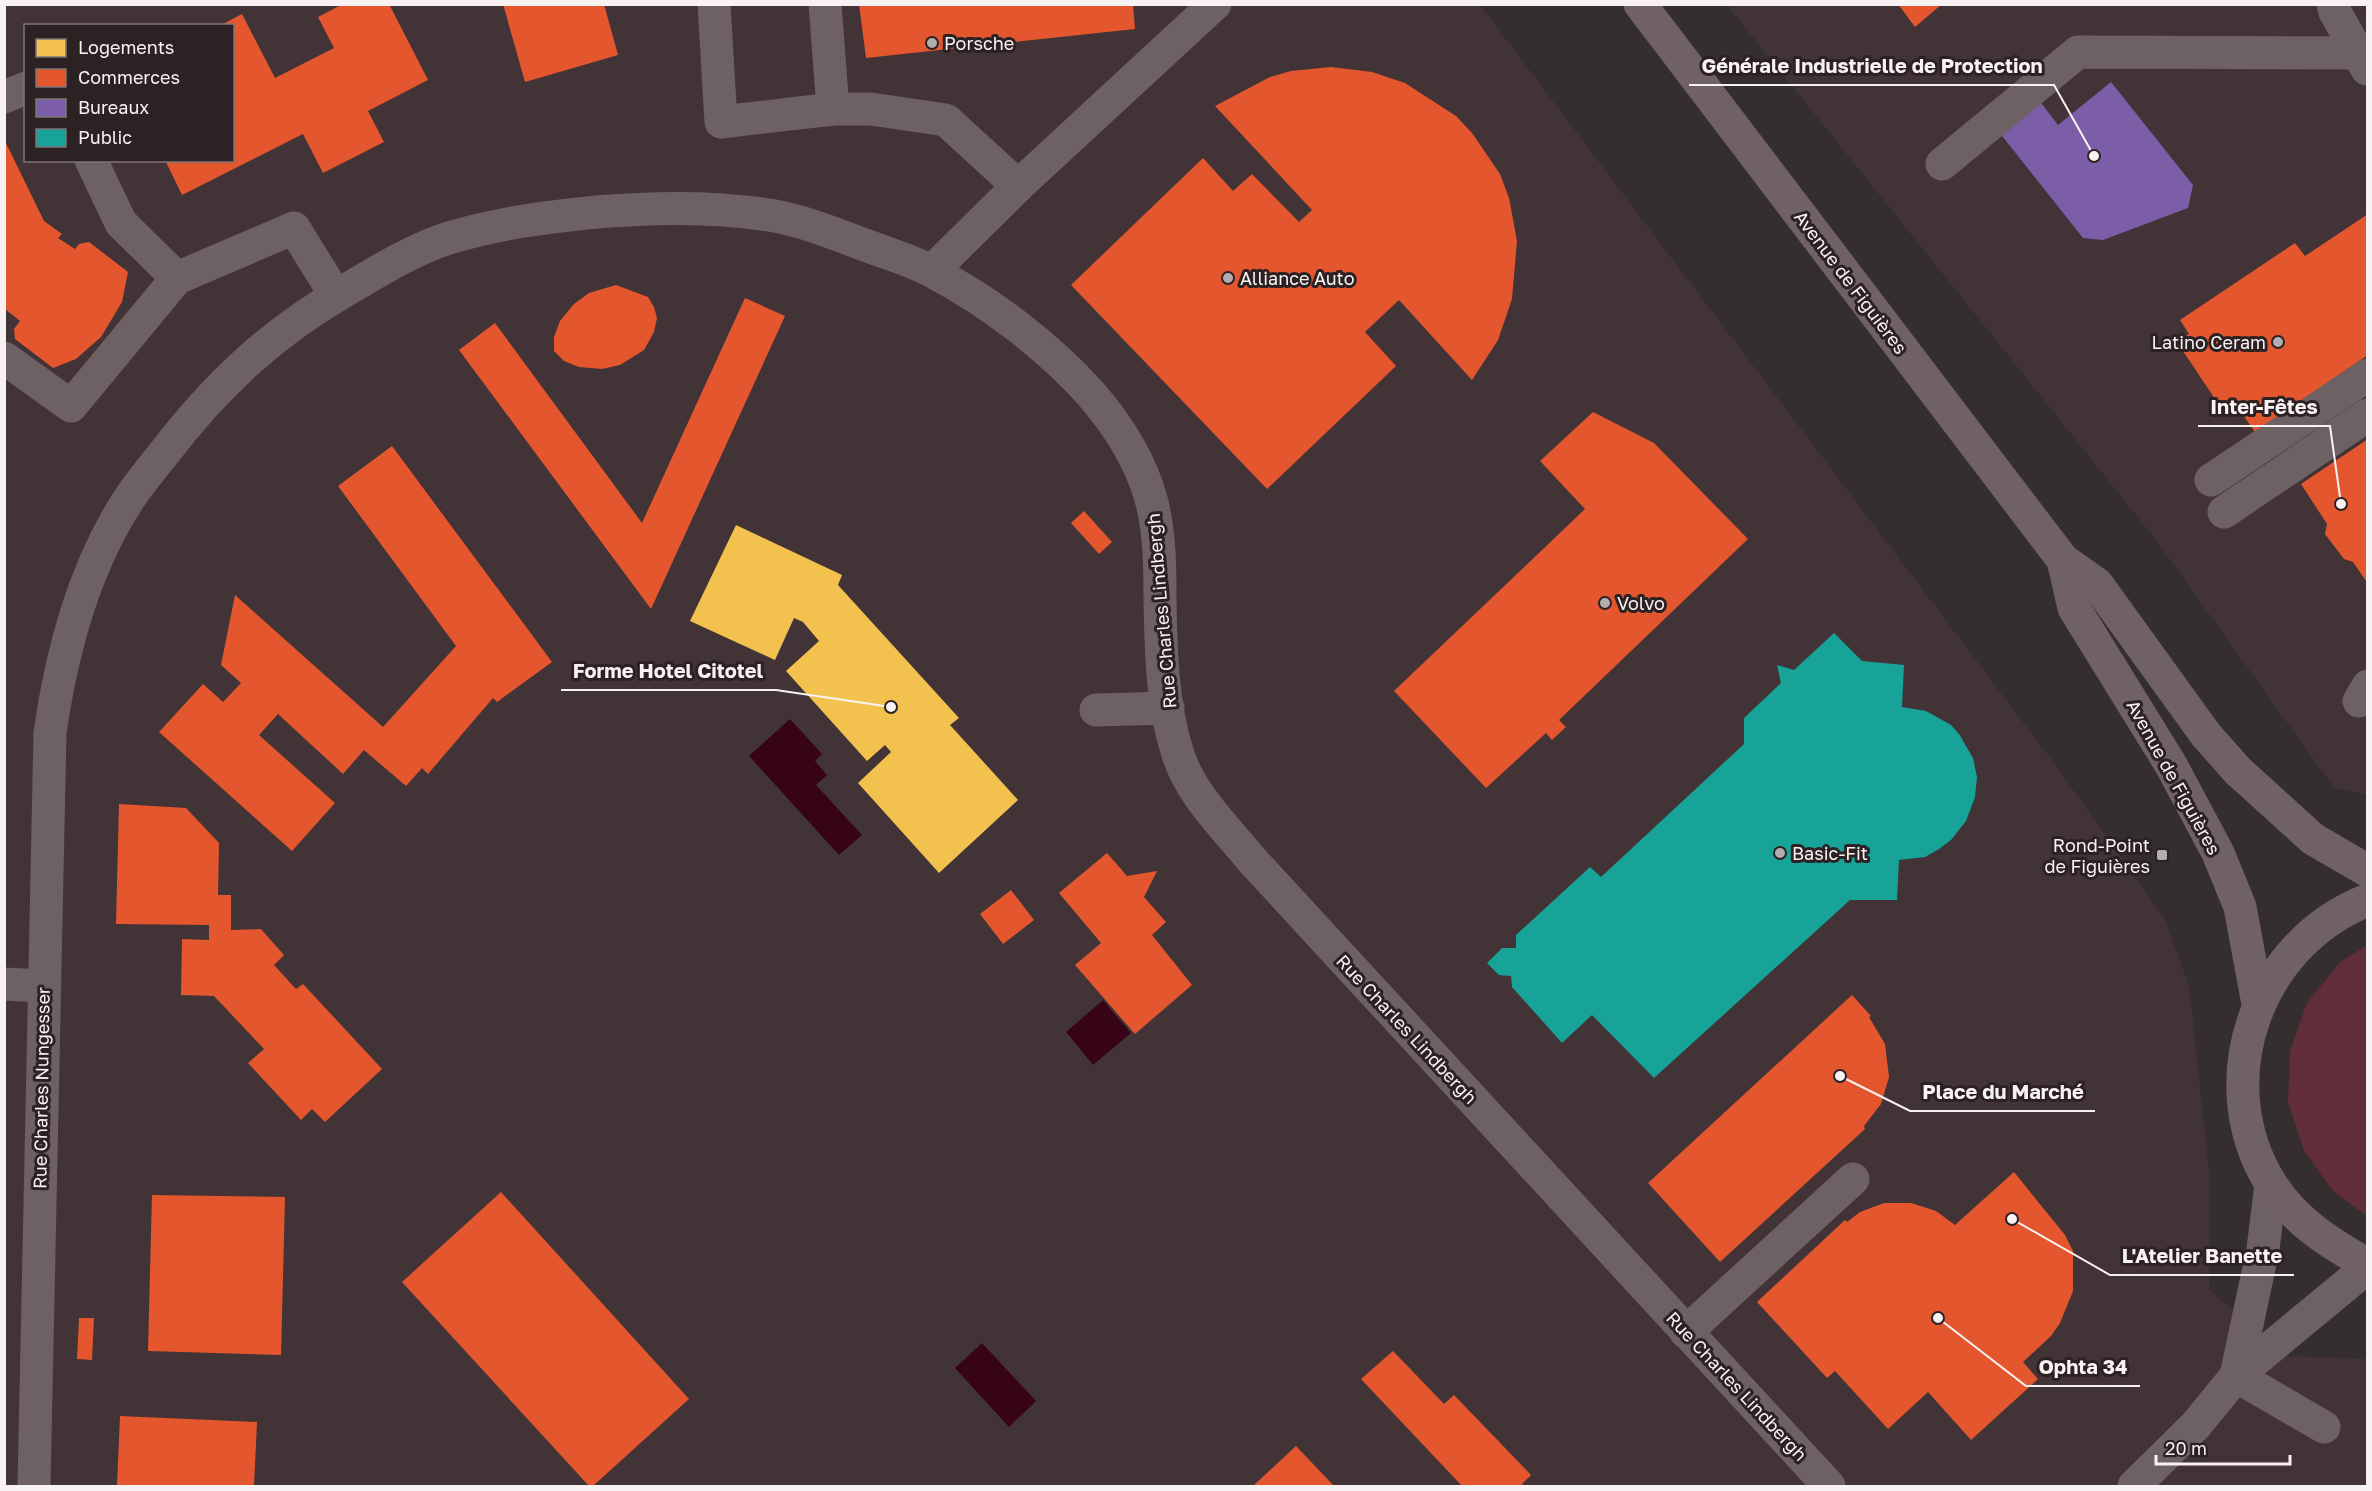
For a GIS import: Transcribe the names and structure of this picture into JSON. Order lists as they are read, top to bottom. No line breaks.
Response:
{"streets":{"main road":["Avenue de Figuières"],"street":["Rue Charles Lindbergh","Rue Charles Nungesser"]},"crossings":[["Rue Charles Lindbergh","Rue Charles Nungesser"]],"places":{"other":["Porsche","Générale Industrielle de Protection","Alliance Auto","Latino Ceram","Inter-Fêtes","Volvo","Forme Hotel Citotel","Basic-Fit","Place du Marché","L'Atelier Banette","Ophta 34"],"transit":["Rond-Point de Figuières"]},"legend":["Logements","Commerces","Bureaux","Public"],"scale_bar":"20 m"}
